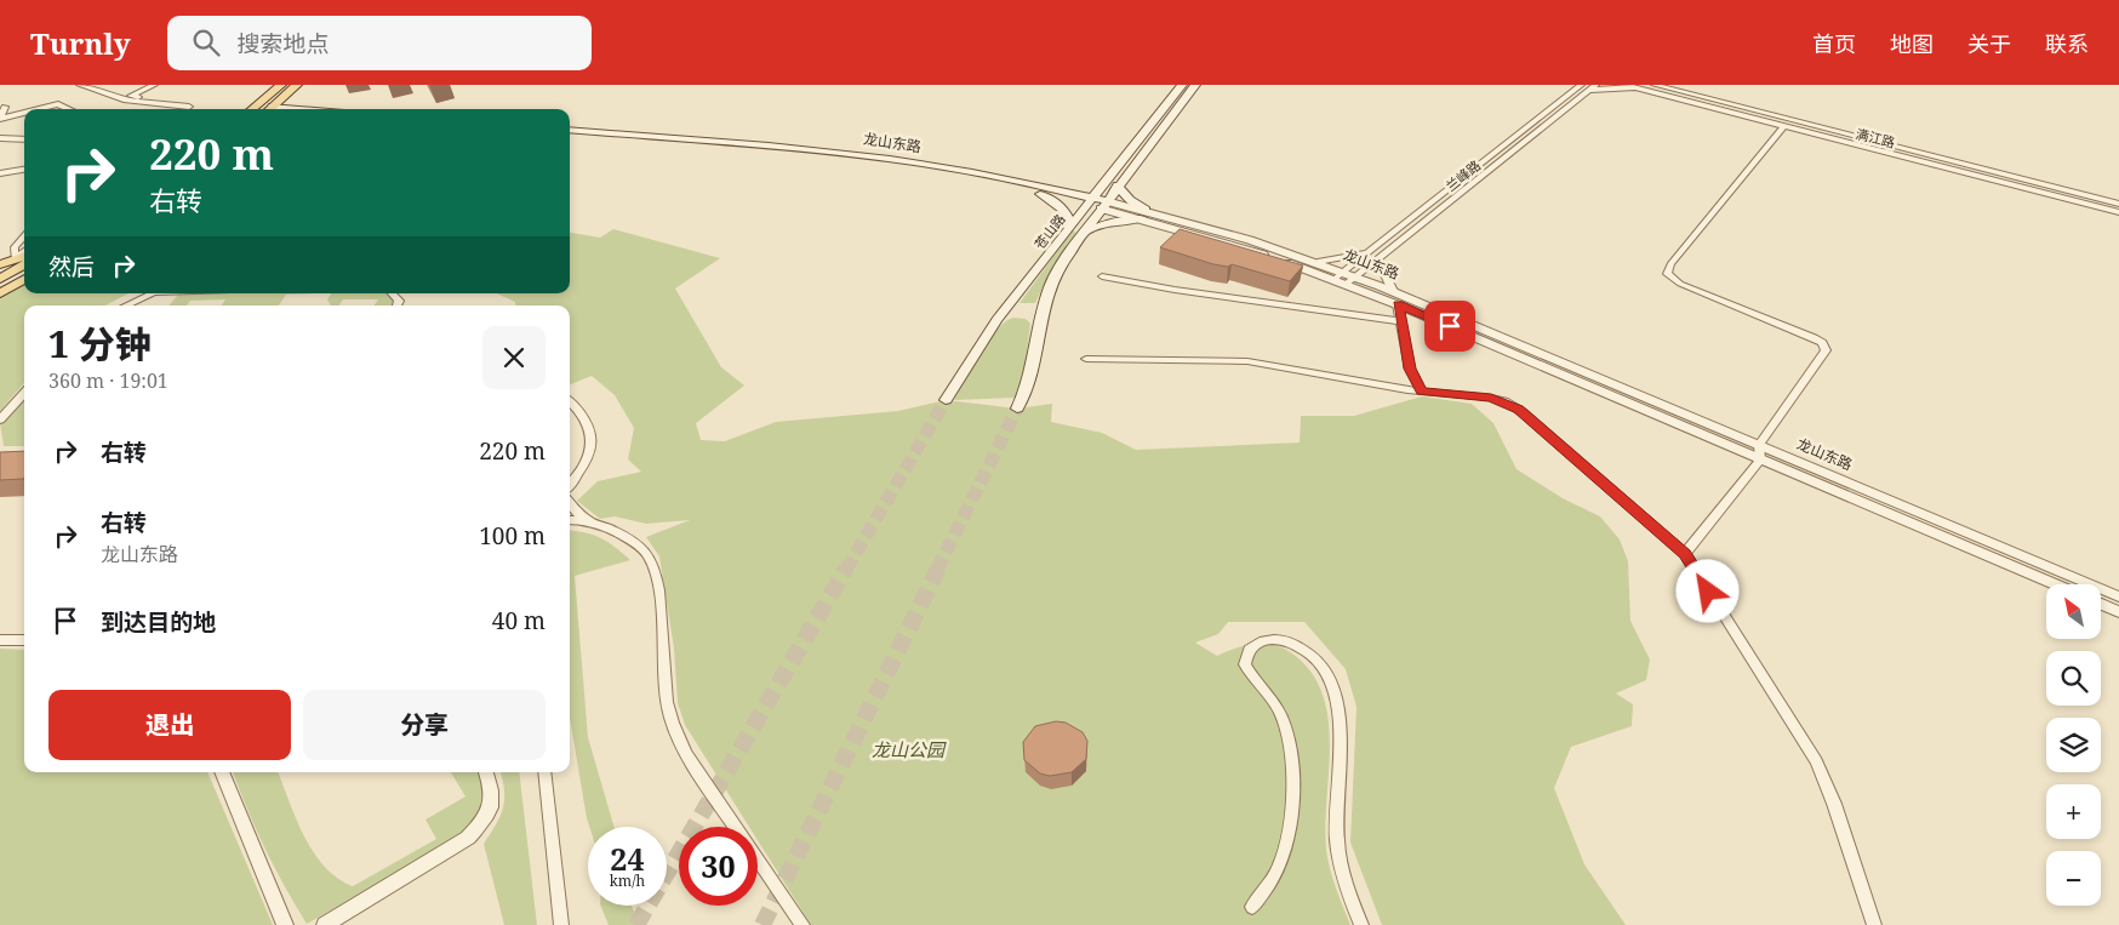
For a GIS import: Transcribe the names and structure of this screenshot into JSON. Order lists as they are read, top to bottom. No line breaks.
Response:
{"streets":{"main road":["龙山东路","苍山路"],"street":["满江路","兰峰路"]},"crossings":[["龙山东路","兰峰路"],["龙山东路","苍山路"]],"parks":["龙山公园"],"north":"top left","page":{"header":"Turnly","search":"搜索地点","nav":["首页","地图","关于","联系"],"turn":["220 m","右转"],"then":"然后","heading":["1 分钟","360 m · 19:01"],"list":[{"name":"右转","value":"220 m"},{"name":"右转","note":"龙山东路","value":"100 m"},{"name":"到达目的地","value":"40 m"}],"map_buttons":["+","−"],"buttons":["退出","分享"],"speed":"24 km/h","limit":"30"}}
